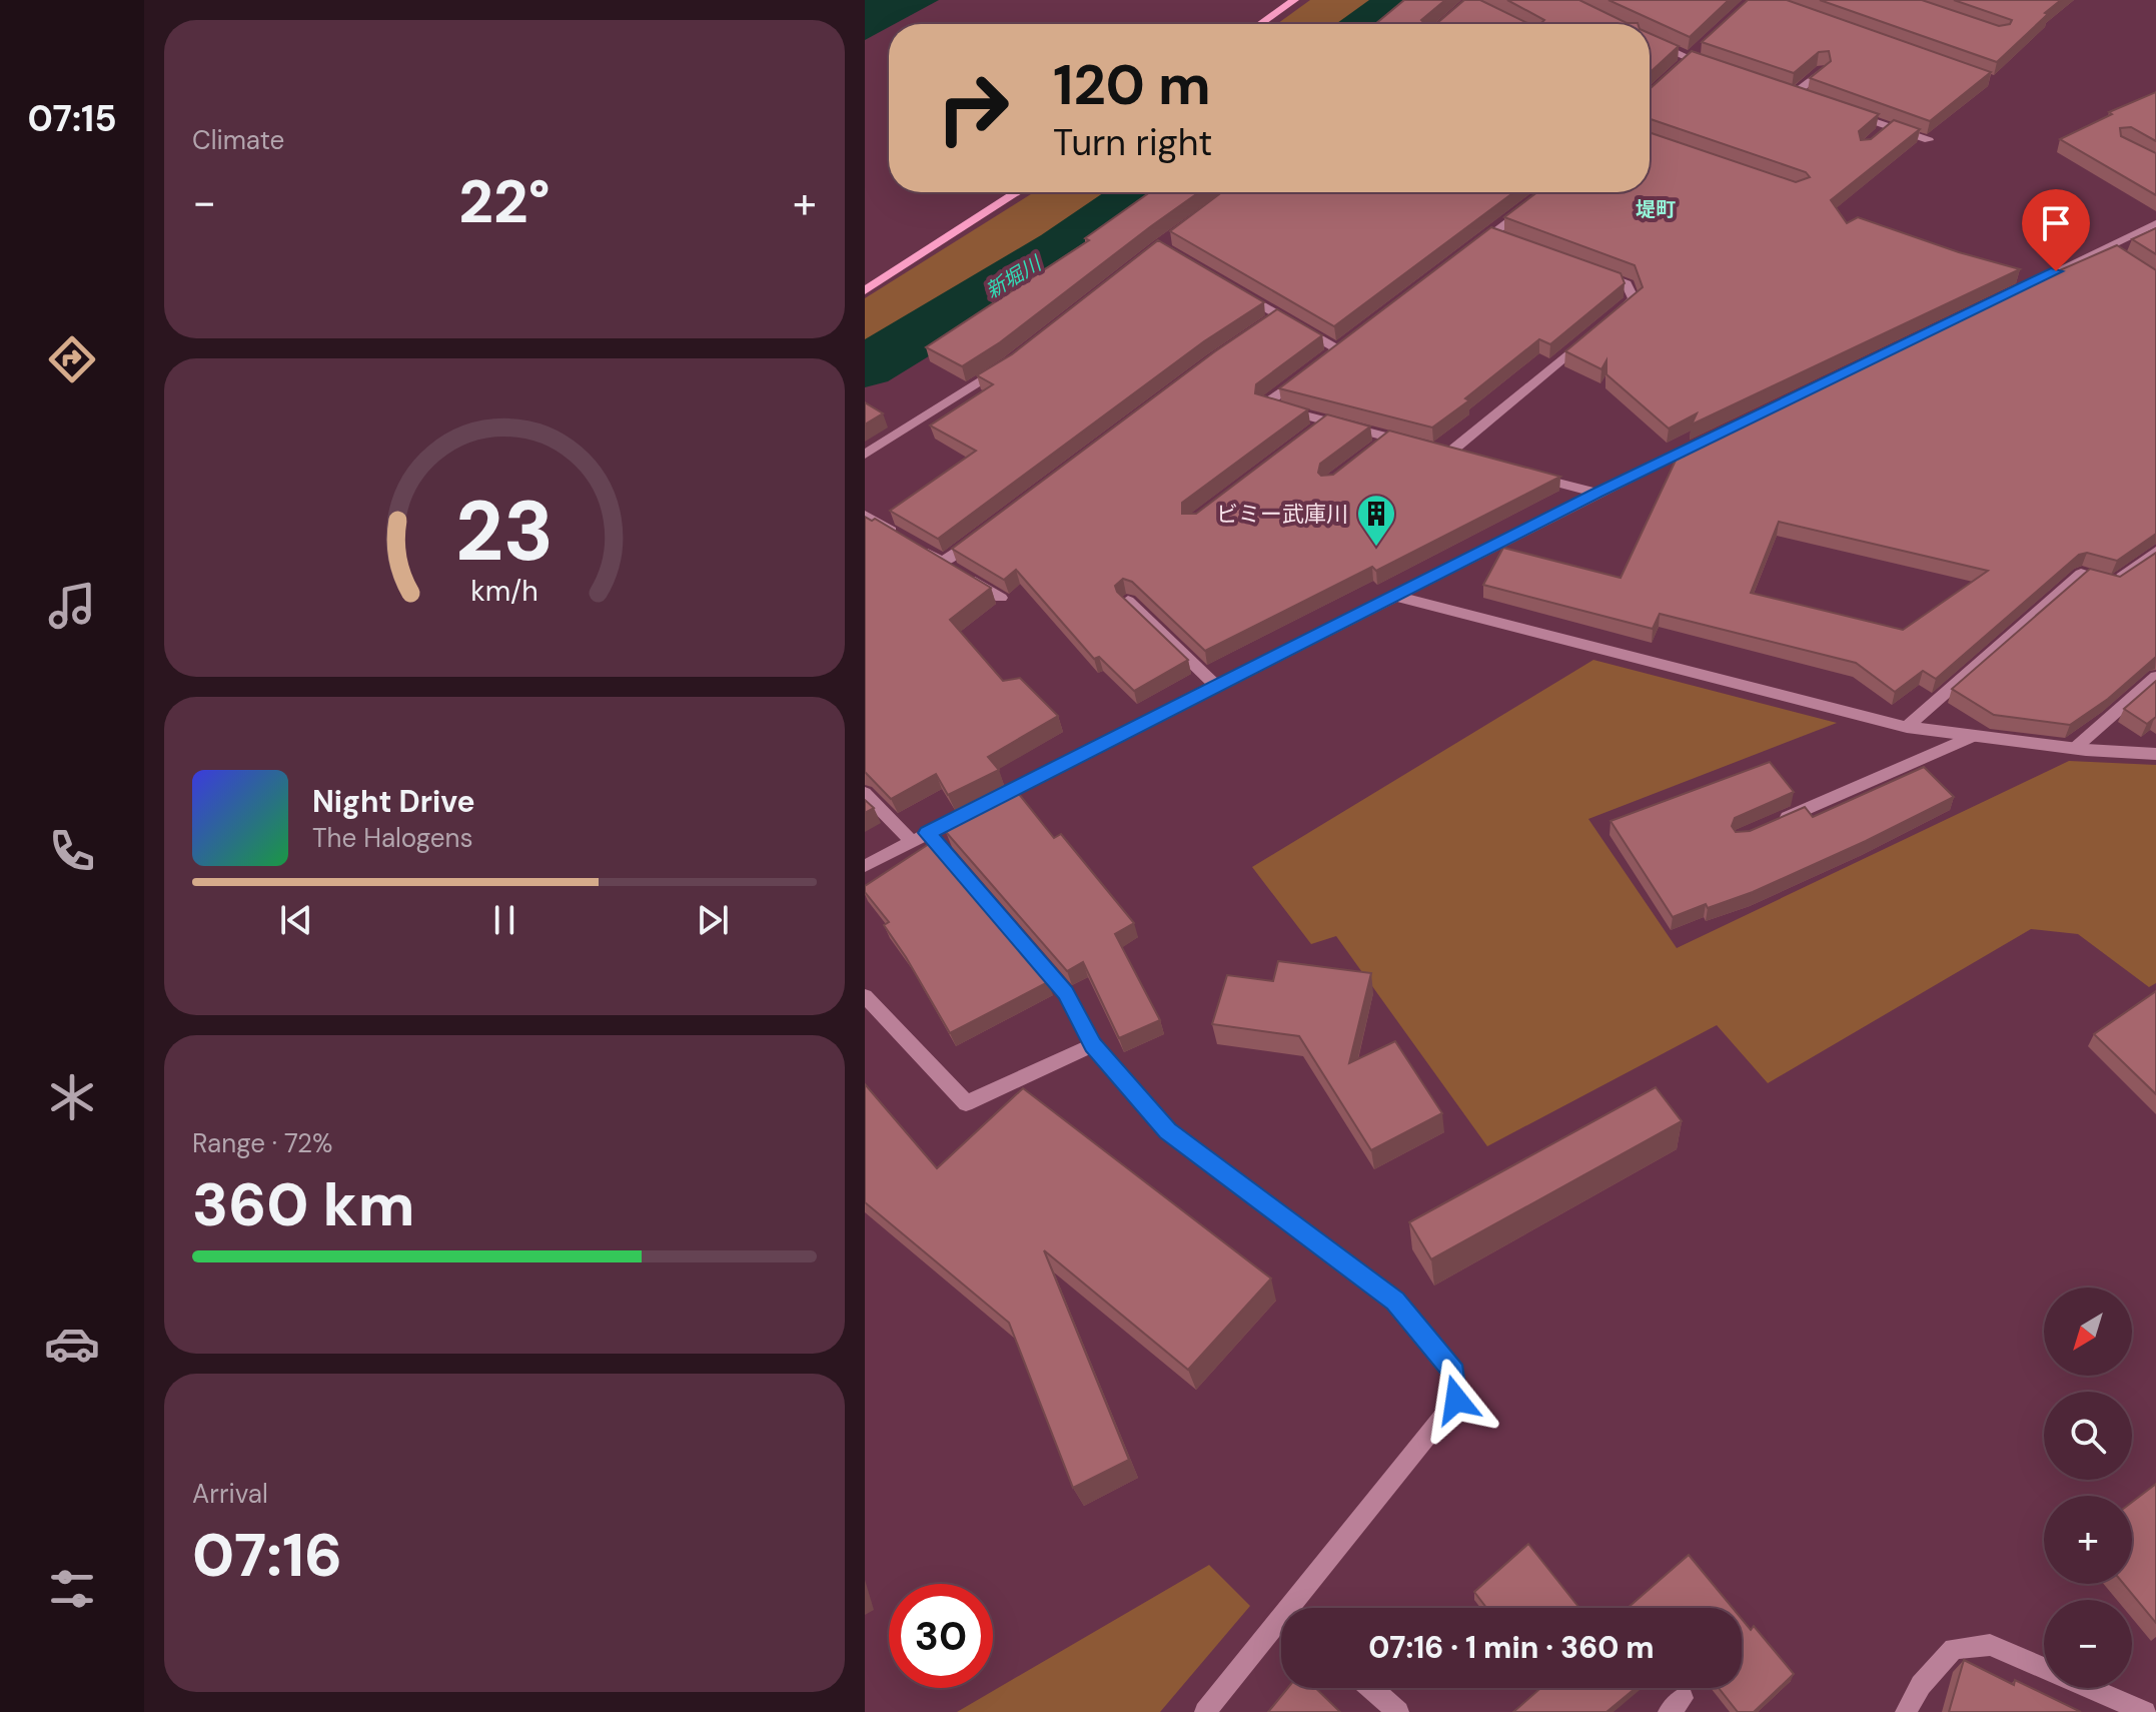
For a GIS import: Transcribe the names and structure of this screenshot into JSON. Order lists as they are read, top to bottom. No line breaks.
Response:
{"districts":["堤町"],"water":["新堀川"],"places":{"building":["ビミー武庫川"]},"north":"bottom left","page":{"tabs":"07:15","tile":["Climate",["Range · 72%","360 km"],["Arrival","07:16"]],"turn":["120 m","Turn right"],"heat":["−","22°","+"],"song":["Night Drive","The Halogens"],"map_buttons":["+","−"],"limit":"30","trip":"07:16 · 1 min · 360 m","gauge":["23","km/h"]}}
